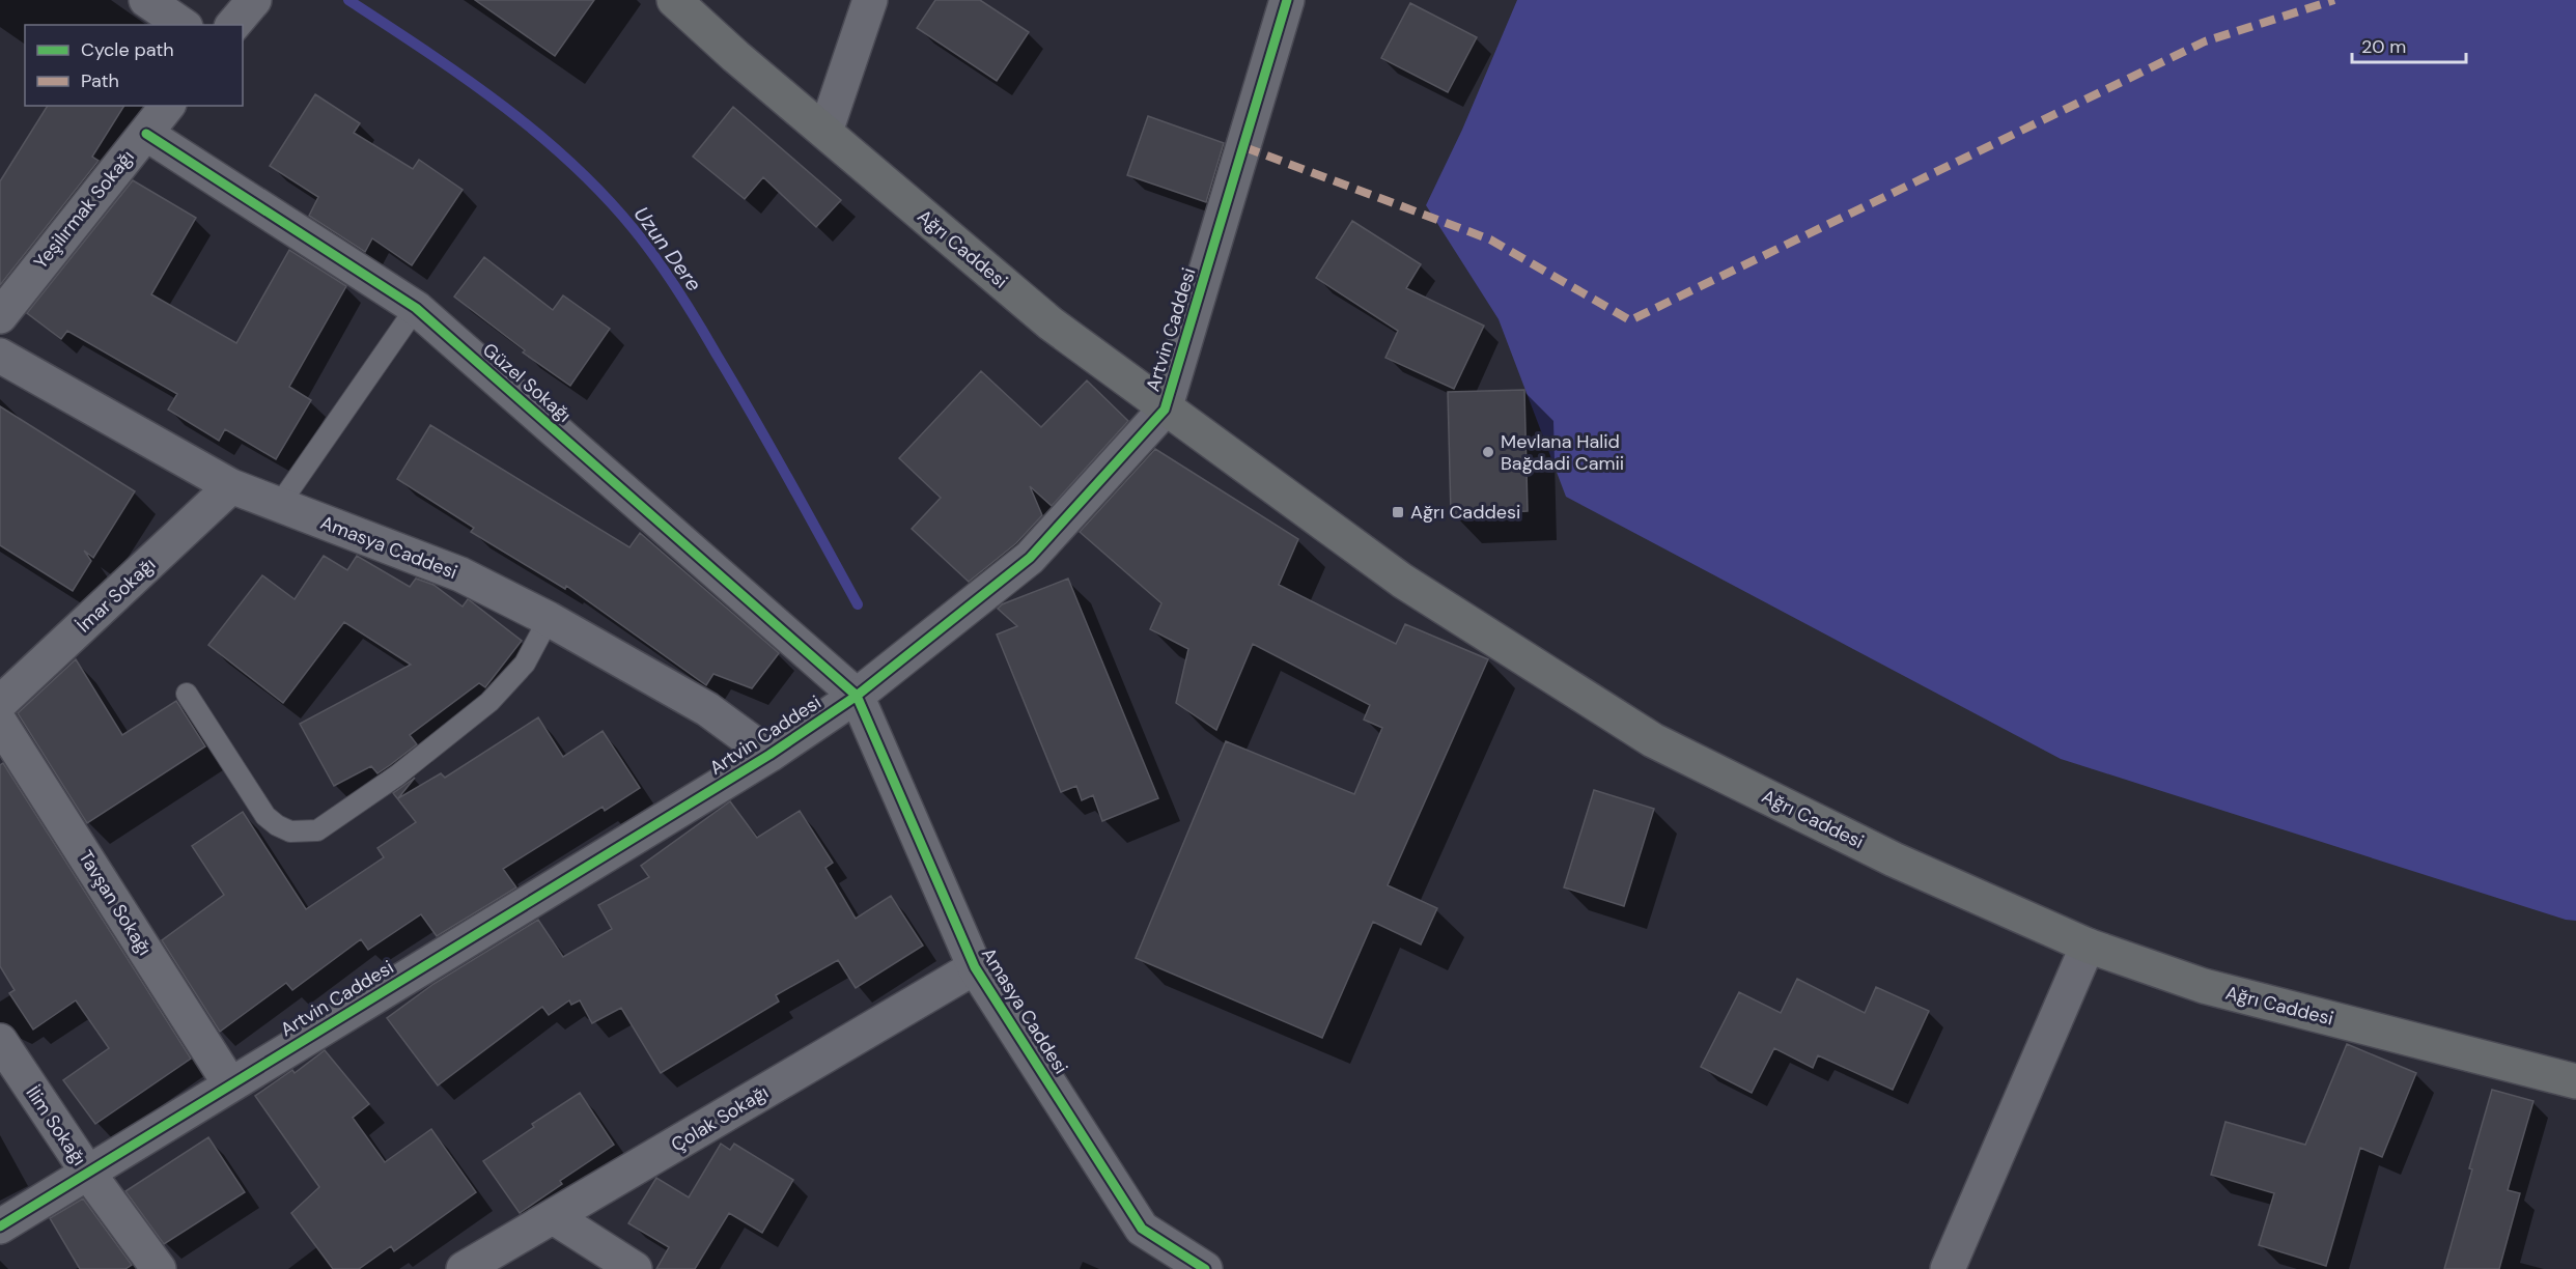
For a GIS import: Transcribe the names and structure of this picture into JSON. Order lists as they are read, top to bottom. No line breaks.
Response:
{"streets":{"main road":["Ağrı Caddesi"],"street":["Yeşilırmak Sokağı","Artvin Caddesi","Güzel Sokağı","Amasya Caddesi","İmar Sokağı","Tavşan Sokağı","Çolak Sokağı","İlim Sokağı"]},"crossings":[["Yeşilırmak Sokağı","Güzel Sokağı"],["Ağrı Caddesi","Artvin Caddesi"],["Artvin Caddesi","Güzel Sokağı"],["Artvin Caddesi","Amasya Caddesi"],["Artvin Caddesi","Tavşan Sokağı"],["Artvin Caddesi","İlim Sokağı"],["Güzel Sokağı","Amasya Caddesi"],["Amasya Caddesi","İmar Sokağı"],["Amasya Caddesi","Çolak Sokağı"]],"water":["Uzun Dere"],"places":{"other":["Mevlana Halid Bağdadi Camii"],"transit":["Ağrı Caddesi"]},"legend":["Cycle path","Path"],"scale_bar":"20 m"}
